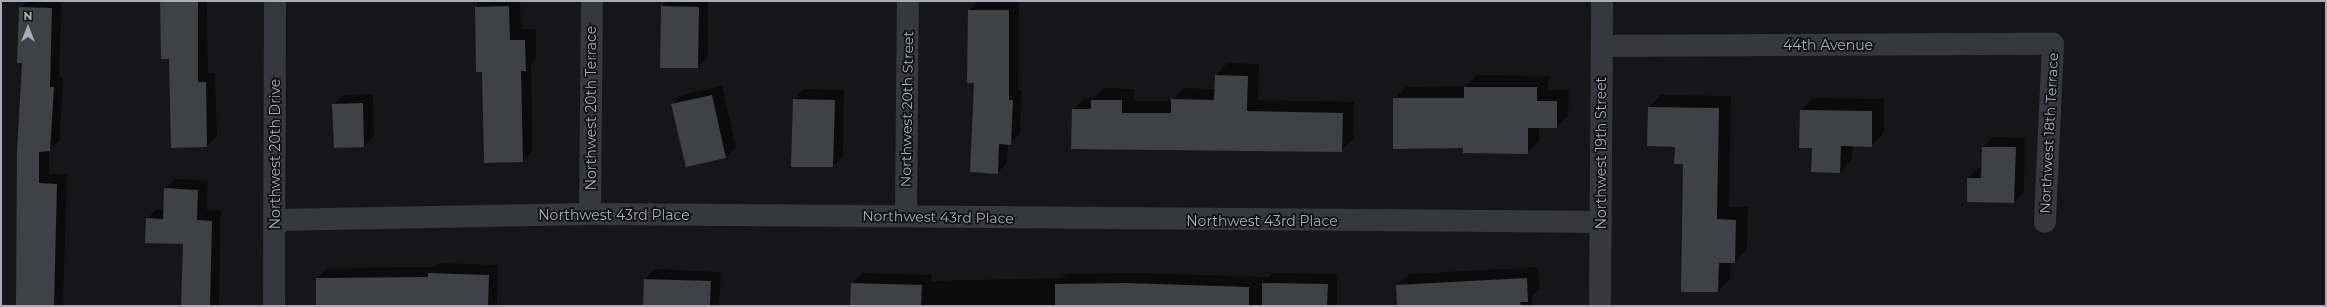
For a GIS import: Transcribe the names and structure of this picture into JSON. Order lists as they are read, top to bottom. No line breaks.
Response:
{"streets":{"street":["44th Avenue","Northwest 20th Terrace","Northwest 20th Street","Northwest 18th Terrace","Northwest 19th Street","Northwest 20th Drive","Northwest 43rd Place"]},"crossings":[["44th Avenue","Northwest 18th Terrace"],["44th Avenue","Northwest 19th Street"],["Northwest 20th Terrace","Northwest 43rd Place"],["Northwest 20th Street","Northwest 43rd Place"],["Northwest 19th Street","Northwest 43rd Place"],["Northwest 20th Drive","Northwest 43rd Place"]],"north":"top"}
